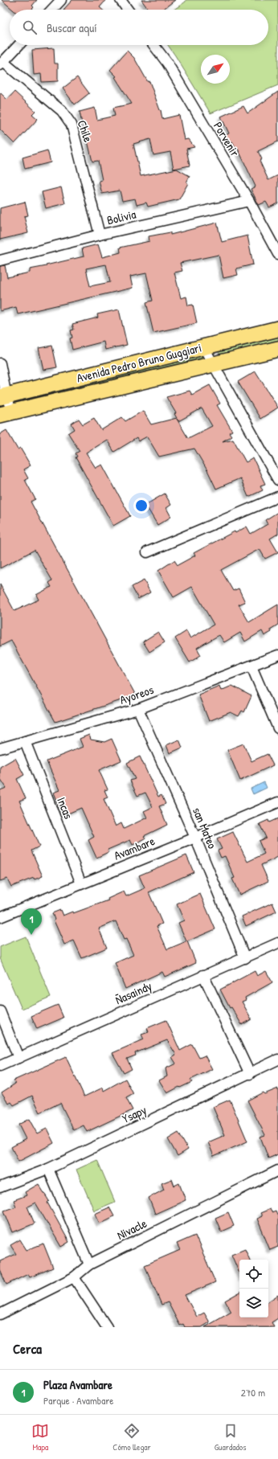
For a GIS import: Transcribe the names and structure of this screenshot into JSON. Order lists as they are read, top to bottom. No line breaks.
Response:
{"streets":{"main road":["Avenida Pedro Bruno Guggiari"],"street":["Chile","Porvenir","Bolivia","Ayoreos","Incas","san Mateo","Avambare","Ñasaindy","Ysapy","Nivacle"]},"crossings":[["Chile","Bolivia"],["Porvenir","Bolivia"],["Ayoreos","Incas"],["Ayoreos","san Mateo"],["Incas","Avambare"],["san Mateo","Avambare"],["san Mateo","Ñasaindy"]],"north":"top right","page":{"search":"Buscar aquí","pins":"1","heading":"Cerca","list":[{"mark":"1","name":"Plaza Avambare","note":"Parque · Avambare","value":"270 m"}],"nav":["Mapa","Cómo llegar","Guardados"]}}
